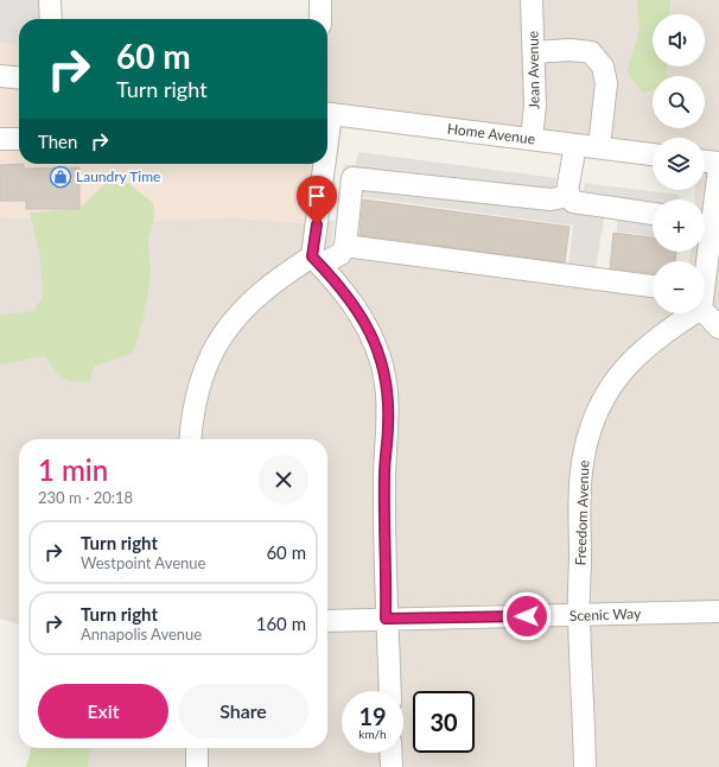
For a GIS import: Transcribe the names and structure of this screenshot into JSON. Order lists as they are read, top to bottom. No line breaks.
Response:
{"streets":{"street":["Jean Avenue","Home Avenue","Freedom Avenue","Scenic Way"]},"crossings":[["Jean Avenue","Home Avenue"],["Freedom Avenue","Scenic Way"]],"places":{"shop":["Laundry Time"]},"page":{"map_buttons":["+","−"],"turn":["60 m","Turn right"],"then":"Then","heading":["1 min","230 m · 20:18"],"list":[{"name":"Turn right","note":"Westpoint Avenue","value":"60 m"},{"name":"Turn right","note":"Annapolis Avenue","value":"160 m"}],"buttons":["Exit","Share"],"speed":"19 km/h","limit":"30"}}
